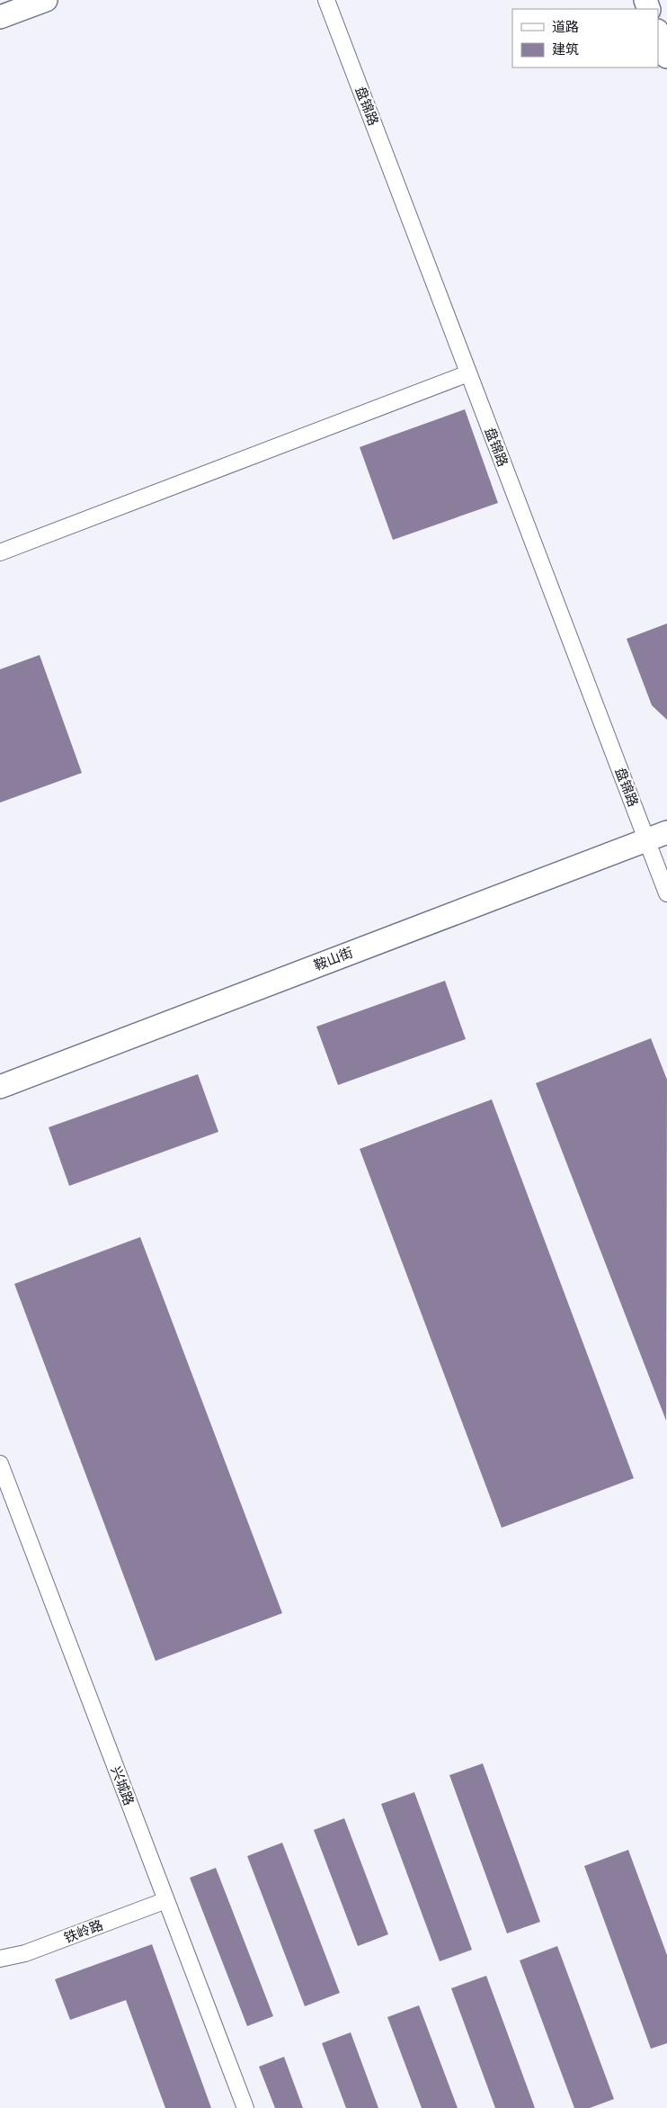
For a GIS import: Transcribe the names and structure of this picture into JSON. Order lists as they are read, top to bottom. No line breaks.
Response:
{"streets":{"street":["盘锦路","鞍山街","兴城路","铁岭路"]},"crossings":[["盘锦路","鞍山街"],["兴城路","铁岭路"]],"legend":["道路","建筑"]}
